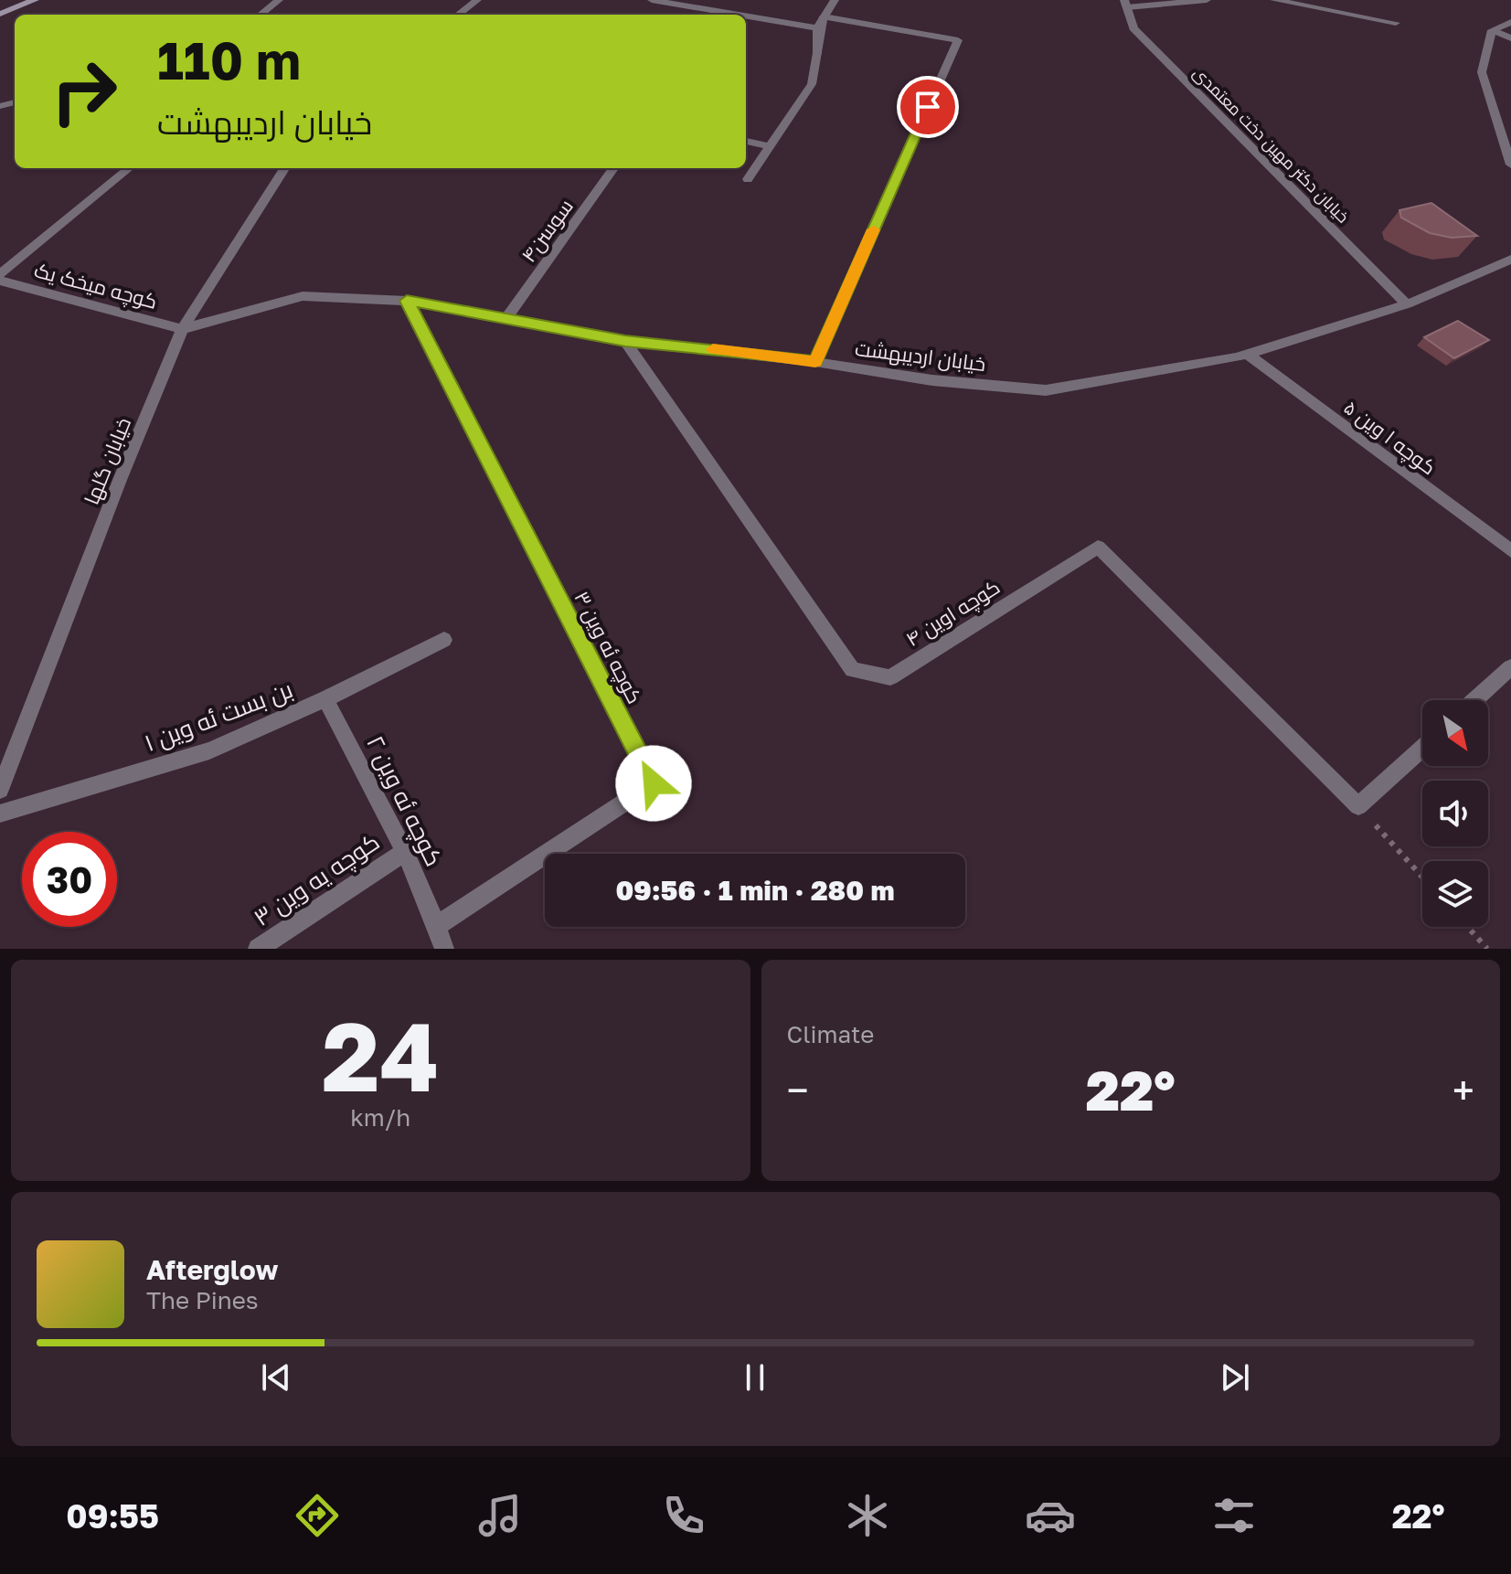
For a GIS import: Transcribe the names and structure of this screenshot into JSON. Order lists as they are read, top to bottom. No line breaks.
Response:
{"streets":{"street":["خیابان دکتر مهین دخت معتمدی","سوسن۴","کوچه میخک یک","خیابان اردیبهشت","کوچه ا وین ۵","خیابان گلها","کوچه اوین ۴","کوچه ئه وین ۳","بن بست ئه وین ۱","کوچه ئه وین ۲","کوچه یه وین ۳"]},"crossings":[["خیابان دکتر مهین دخت معتمدی","خیابان اردیبهشت"],["سوسن۴","خیابان اردیبهشت"],["کوچه میخک یک","خیابان اردیبهشت"],["کوچه میخک یک","خیابان گلها"],["خیابان اردیبهشت","کوچه ا وین ۵"],["خیابان اردیبهشت","خیابان گلها"],["خیابان اردیبهشت","کوچه اوین ۴"],["خیابان اردیبهشت","کوچه ئه وین ۳"],["کوچه ئه وین ۳","کوچه ئه وین ۲"],["بن بست ئه وین ۱","کوچه ئه وین ۲"],["کوچه ئه وین ۲","کوچه یه وین ۳"]],"north":"bottom right","page":{"turn":["110 m","خیابان اردیبهشت"],"limit":"30","trip":"09:56 · 1 min · 280 m","tile":[["24","km/h"],"Climate"],"heat":["−","22°","+"],"song":["Afterglow","The Pines"],"tabs":["09:55","22°"]}}
